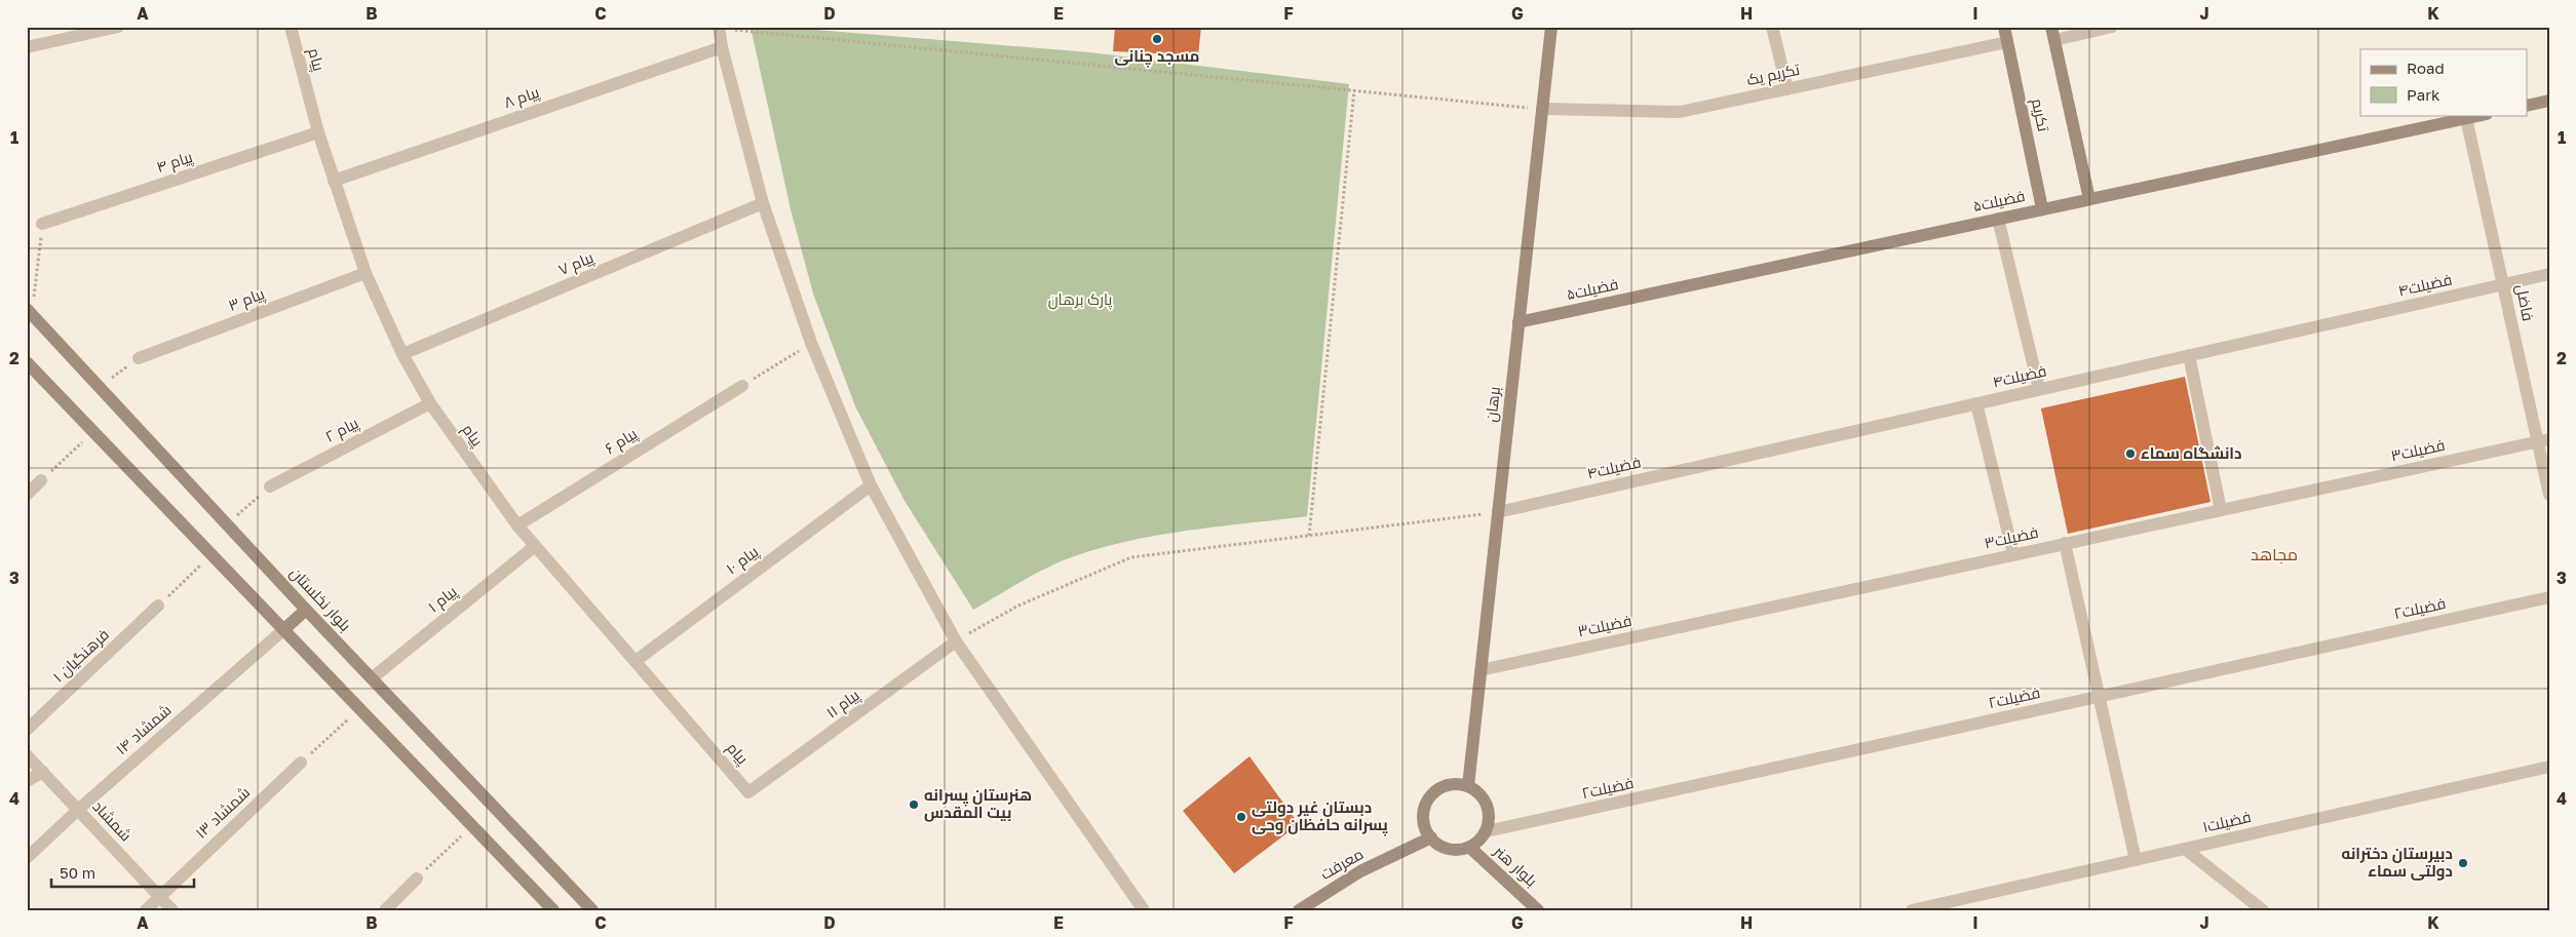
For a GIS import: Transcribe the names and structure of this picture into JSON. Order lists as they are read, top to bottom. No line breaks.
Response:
{"streets":{"street":["پیام","تکریم یک","پیام ۸","تکریم","پیام ۴","فضیلت۵","پیام ۷","فضیلت۴","پیام ۳","فاضل","برهان","پیام ۲","پیام ۶","فضیلت۳","پیام ۱۰","بلوار نخلستان","پیام ۱","فضیلت۲","فرهنگیان ۱","پیام ۱۱","شمشاد ۱۴","شمشاد ۱۳","شمشاد","فضیلت۱","معرفت","بلوار هنر"]},"crossings":[["پیام","پیام ۸"],["پیام","پیام ۴"],["پیام","پیام ۷"],["پیام","پیام ۳"],["پیام","پیام ۲"],["پیام","پیام ۶"],["پیام","پیام ۱۰"],["پیام","پیام ۱"],["پیام","پیام ۱۱"],["تکریم یک","تکریم"],["تکریم یک","برهان"],["تکریم","فضیلت۵"],["فضیلت۵","فاضل"],["فضیلت۵","برهان"],["فضیلت۴","فاضل"],["فضیلت۴","برهان"],["فاضل","فضیلت۳"],["برهان","فضیلت۳"],["برهان","فضیلت۲"],["برهان","معرفت"],["برهان","بلوار هنر"],["بلوار نخلستان","پیام ۱"],["فضیلت۲","معرفت"],["فضیلت۲","بلوار هنر"],["شمشاد ۱۴","شمشاد"],["شمشاد ۱۳","شمشاد"],["معرفت","بلوار هنر"]],"districts":["مجاهد"],"parks":["پارک برهان"],"places":["مسجد چنانی","دانشگاه سماء","هنرستان پسرانه بیت المقدس","دبستان غیر دولتی پسرانه حافظان وحی","دبیرستان دخترانه دولتی سماء"],"legend":["Road","Park"],"scale_bar":"50 m","grid":{"columns":["A","B","C","D","E","F","G","H","I","J","K"],"rows":["1","2","3","4"]}}
